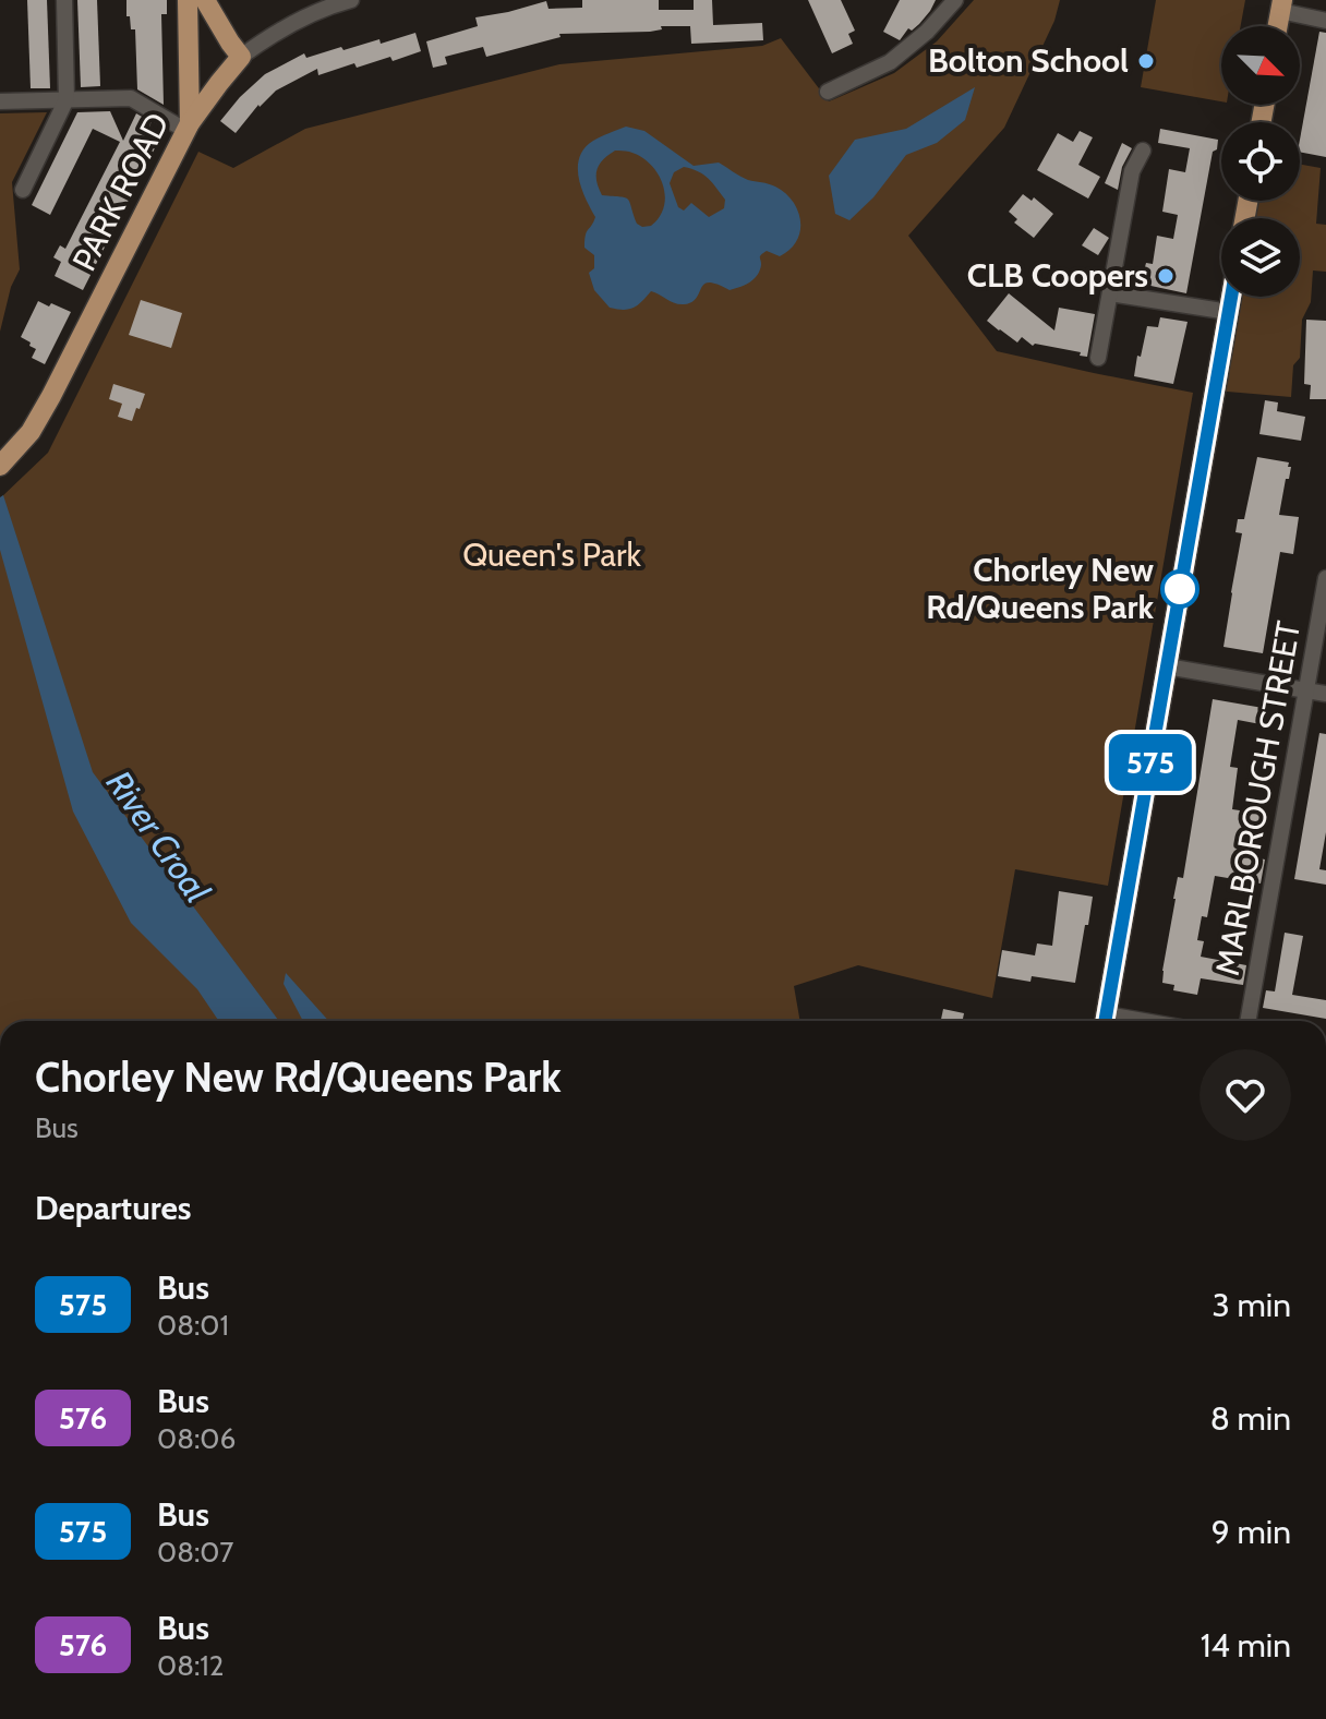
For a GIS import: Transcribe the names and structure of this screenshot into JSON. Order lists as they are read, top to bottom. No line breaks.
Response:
{"streets":{"main road":["PARK ROAD"],"street":["MARLBOROUGH STREET"]},"water":["River Croal"],"parks":["Queen's Park"],"places":["Bolton School","CLB Coopers","Chorley New Rd/Queens Park"],"lines":["bus line 575"],"north":"bottom right","page":{"on_map":"575","heading":[["Chorley New Rd/Queens Park","Bus"],"Departures"],"list":[{"mark":"575","name":"Bus","note":"08:01","value":"3 min"},{"mark":"576","name":"Bus","note":"08:06","value":"8 min"},{"mark":"575","name":"Bus","note":"08:07","value":"9 min"},{"mark":"576","name":"Bus","note":"08:12","value":"14 min"}]}}
